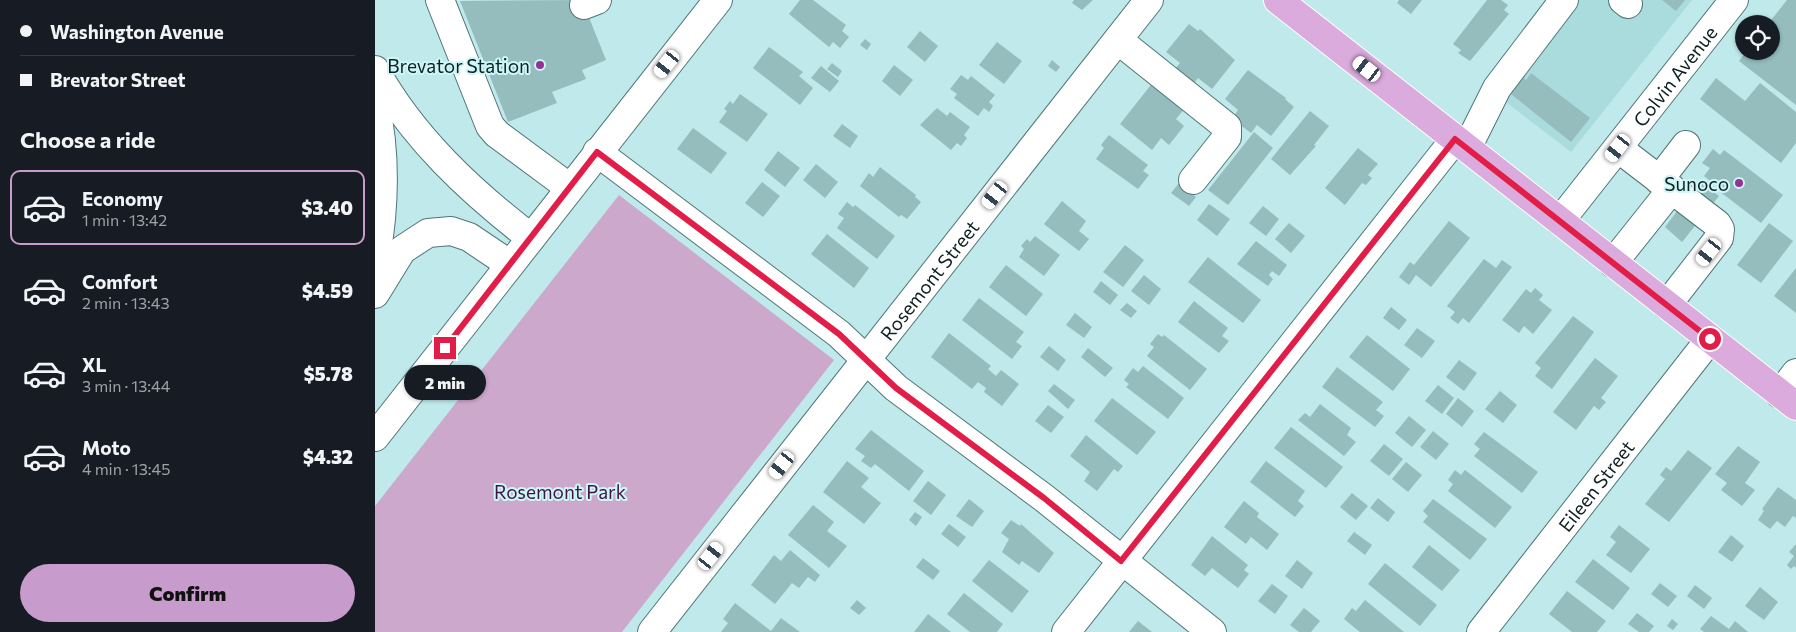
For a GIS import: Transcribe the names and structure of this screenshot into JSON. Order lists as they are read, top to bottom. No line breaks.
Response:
{"streets":{"street":["Colvin Avenue","Rosemont Street","Eileen Street"]},"parks":["Rosemont Park"],"places":["Brevator Station","Sunoco"],"page":{"banner":["Washington Avenue","Brevator Street"],"heading":"Choose a ride","list":[{"name":"Economy","note":"1 min · 13:42","value":"$3.40"},{"name":"Comfort","note":"2 min · 13:43","value":"$4.59"},{"name":"XL","note":"3 min · 13:44","value":"$5.78"},{"name":"Moto","note":"4 min · 13:45","value":"$4.32"}],"bubble":"2 min","buttons":"Confirm"}}
